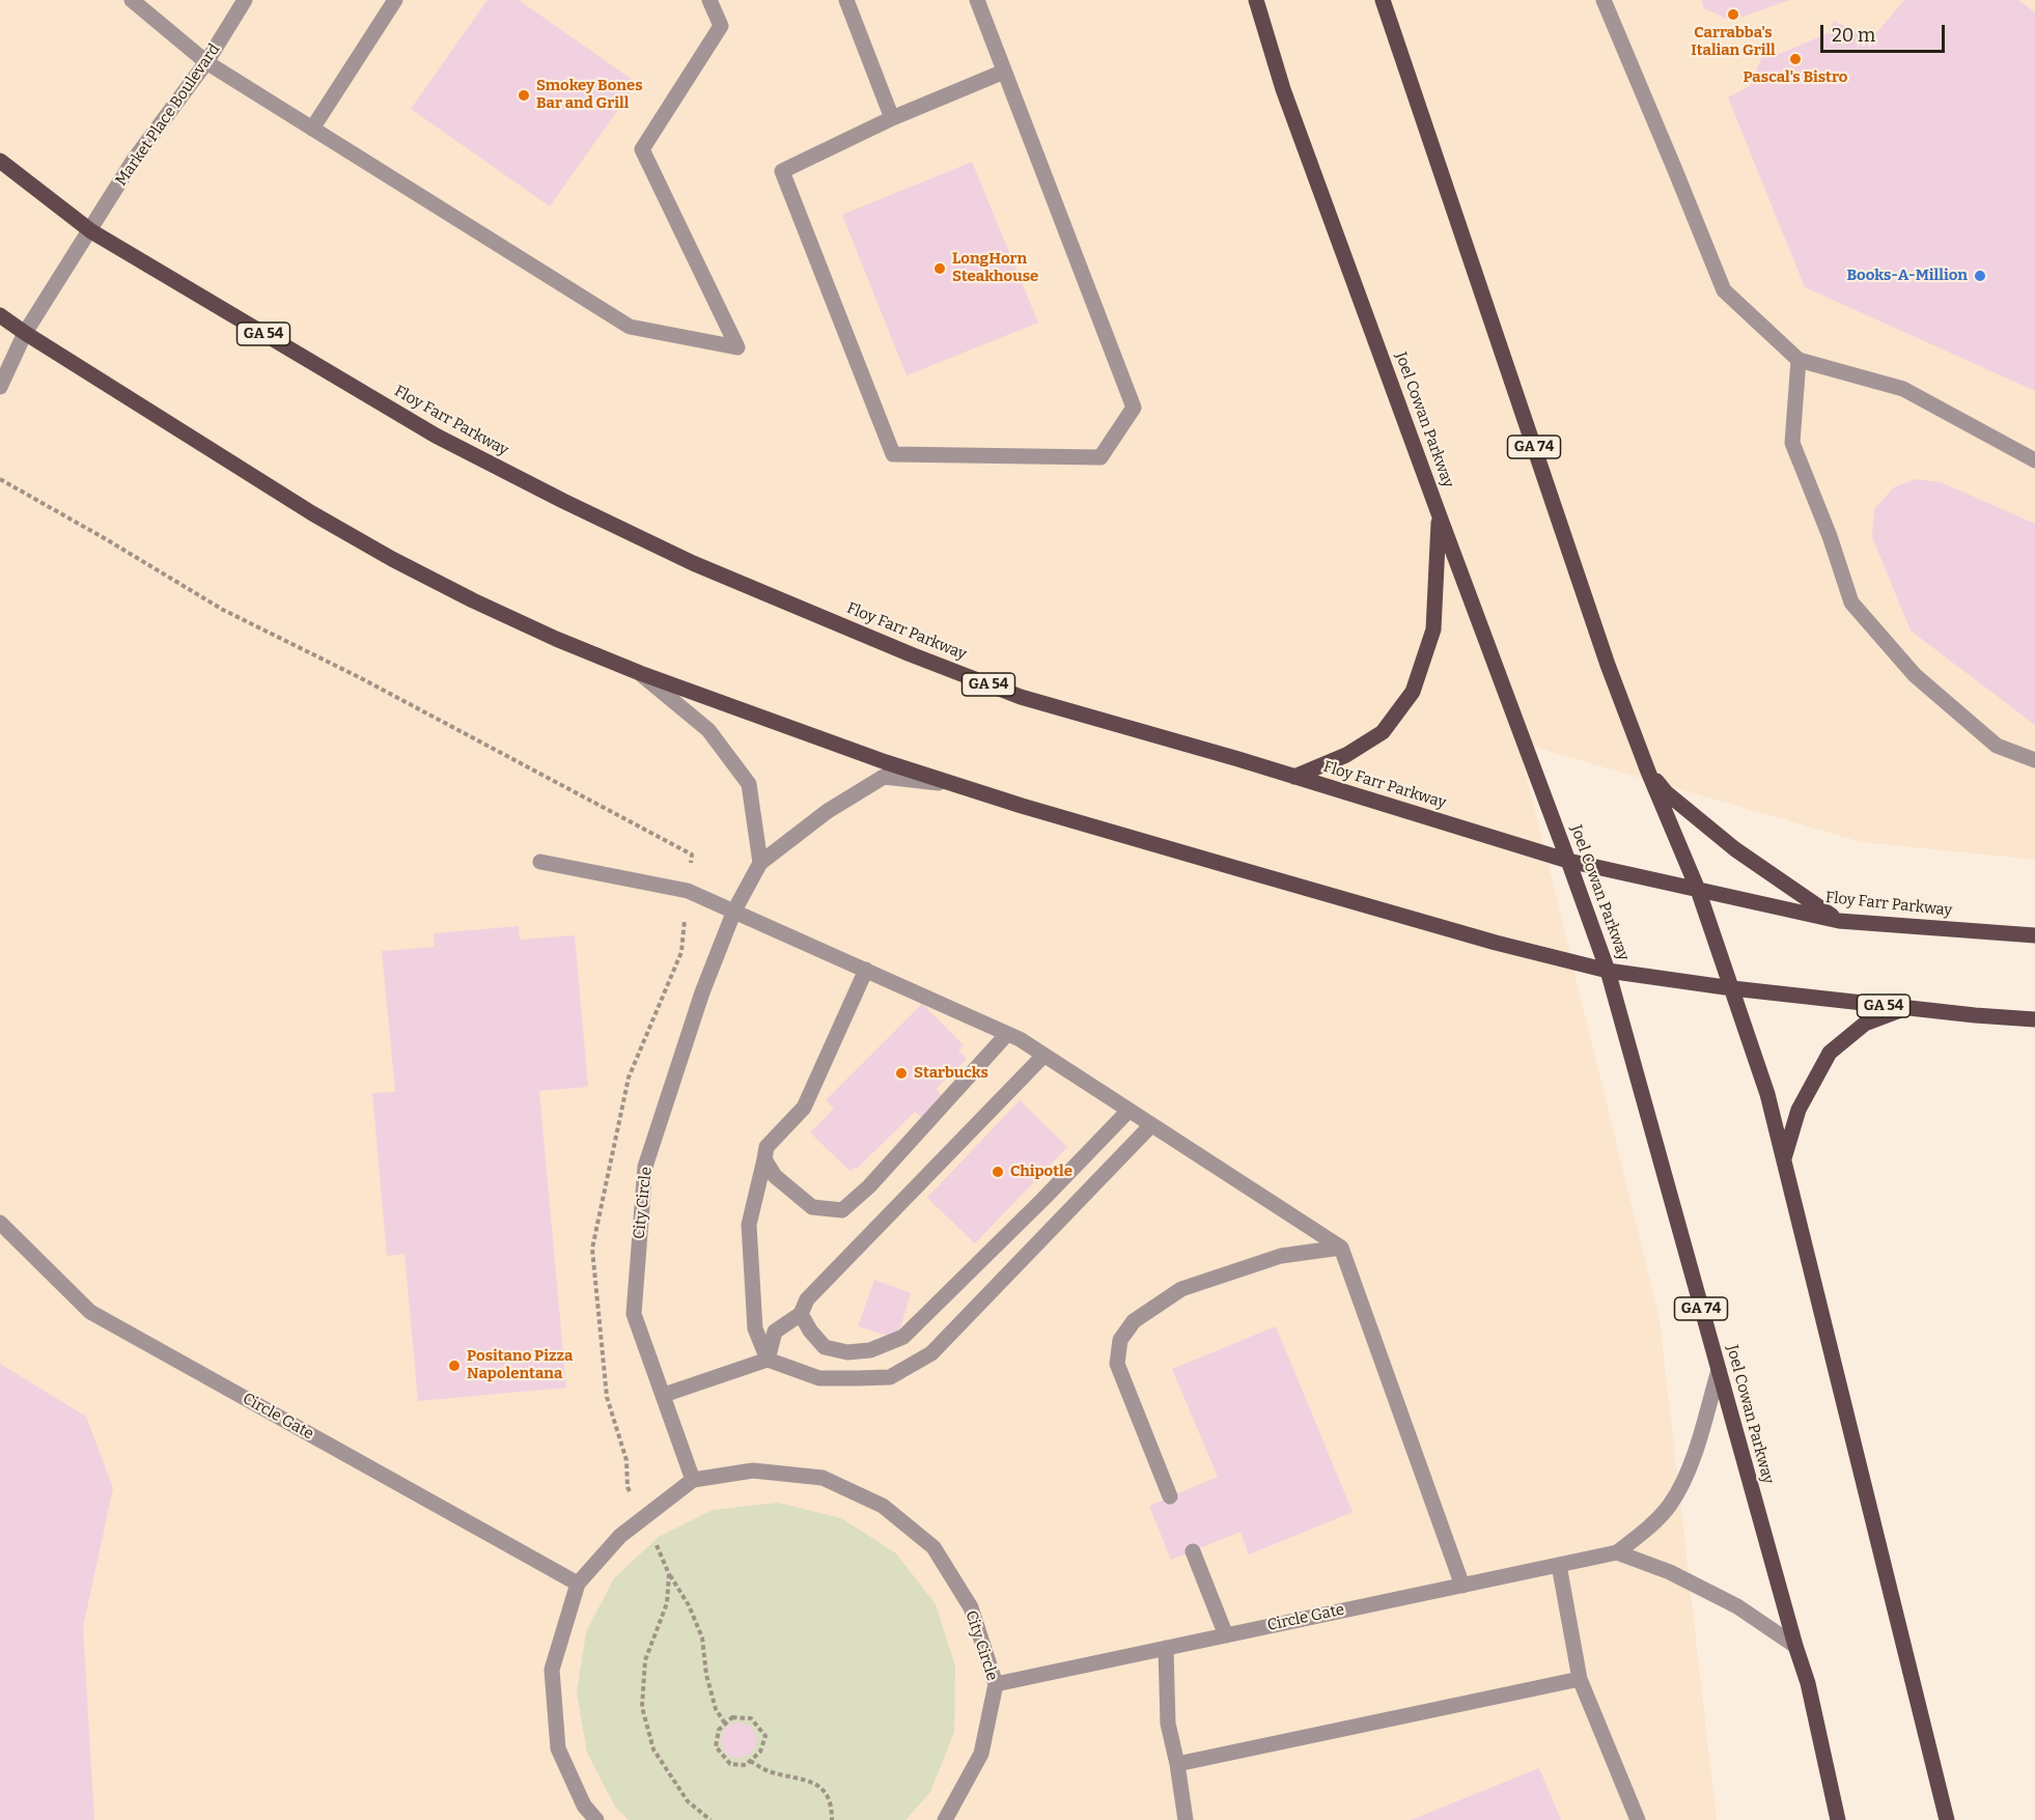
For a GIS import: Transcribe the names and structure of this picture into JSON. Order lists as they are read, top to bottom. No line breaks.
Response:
{"streets":{"main road":["GA 54","Joel Cowan Parkway","Floy Farr Parkway","GA 74"],"street":["Market Place Boulevard","City Circle","Circle Gate"]},"crossings":[["Market Place Boulevard","GA 54"],["Market Place Boulevard","Floy Farr Parkway"],["GA 54","Joel Cowan Parkway"],["GA 54","GA 74"],["GA 54","City Circle"],["Joel Cowan Parkway","Floy Farr Parkway"],["Joel Cowan Parkway","Circle Gate"],["Floy Farr Parkway","GA 74"],["City Circle","Circle Gate"]],"places":["Carrabba's Italian Grill","Pascal's Bistro","Smokey Bones Bar and Grill","LongHorn Steakhouse","Books-A-Million","Starbucks","Chipotle","Positano Pizza Napolentana"],"scale_bar":"20 m"}
